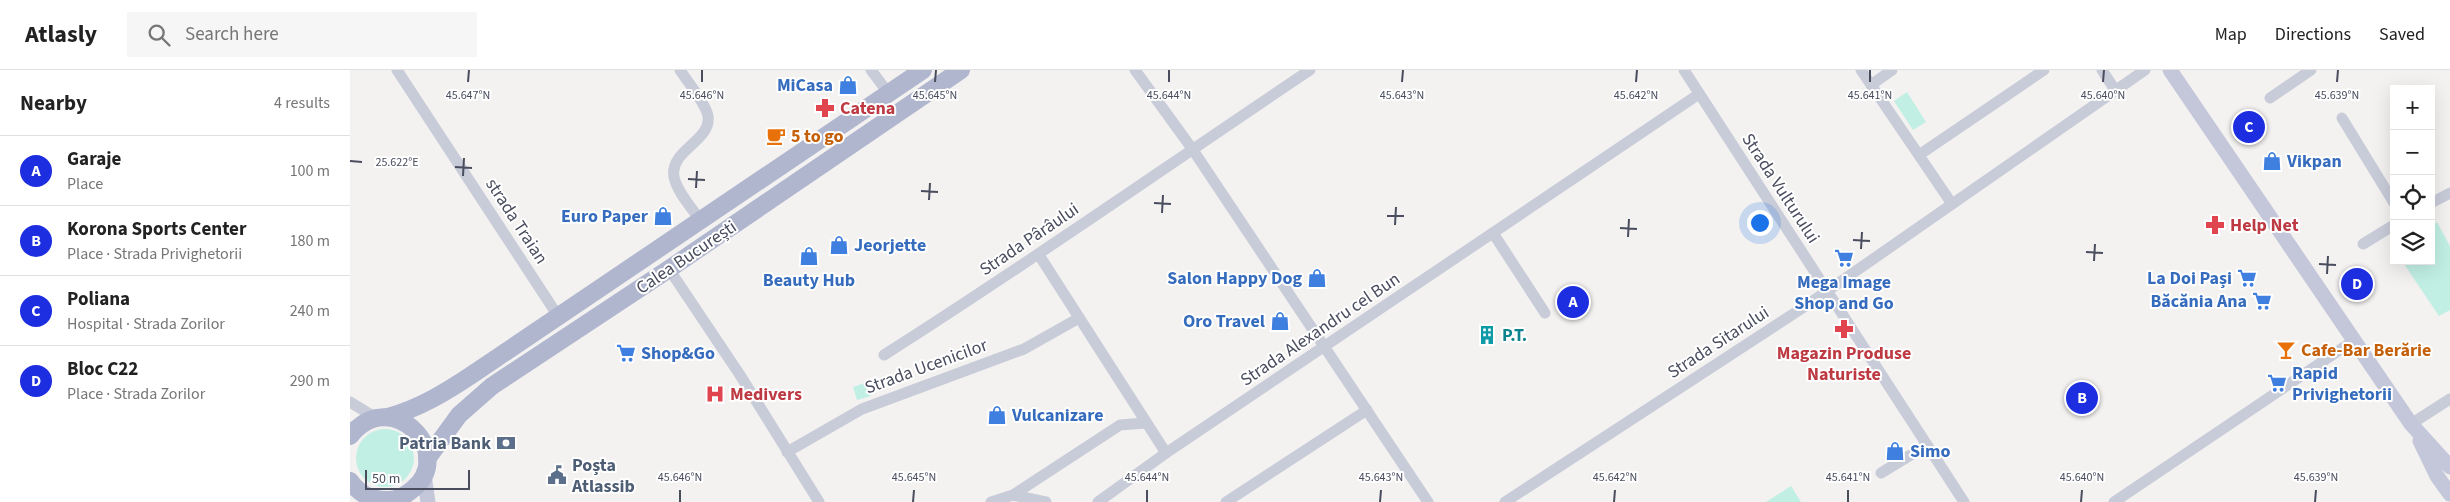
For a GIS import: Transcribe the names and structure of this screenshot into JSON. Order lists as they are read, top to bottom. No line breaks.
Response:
{"streets":{"main road":["Calea București"],"street":["Strada Vulturului","strada Traian","Strada Pârâului","Strada Alexandru cel Bun","Strada Sitarului","Strada Ucenicilor"]},"crossings":[["Strada Vulturului","Strada Alexandru cel Bun"],["Strada Vulturului","Strada Sitarului"],["strada Traian","Calea București"]],"places":{"shop":["MiCasa","Vikpan","Euro Paper","Jeorjette","Beauty Hub","Salon Happy Dog","Oro Travel","Vulcanizare","Simo"],"pharmacy":["Catena","Help Net","Magazin Produse Naturiste"],"cafe":["5 to go"],"supermarket":["Mega Image Shop and Go","La Doi Pași","Băcănia Ana","Shop&Go","Rapid Privighetorii"],"building":["P.T."],"bar":["Cafe-Bar Berărie"],"hospital":["Medivers"],"bank":["Patria Bank"],"public building":["Poșta Atlassib"]},"scale_bar":"50 m","page":{"header":"Atlasly","search":"Search here","nav":["Map","Directions","Saved"],"heading":["Nearby","4 results"],"map_buttons":["+","−"],"pins":["C","D","A","B"],"list":[{"mark":"A","name":"Garaje","note":"Place","value":"100 m"},{"mark":"B","name":"Korona Sports Center","note":"Place · Strada Privighetorii","value":"180 m"},{"mark":"C","name":"Poliana","note":"Hospital · Strada Zorilor","value":"240 m"},{"mark":"D","name":"Bloc C22","note":"Place · Strada Zorilor","value":"290 m"}],"scale":"50 m"},"coordinates":["45.647°N","45.646°N","45.645°N","45.644°N","45.643°N","45.642°N","45.641°N","45.640°N","45.639°N","25.622°E"]}
